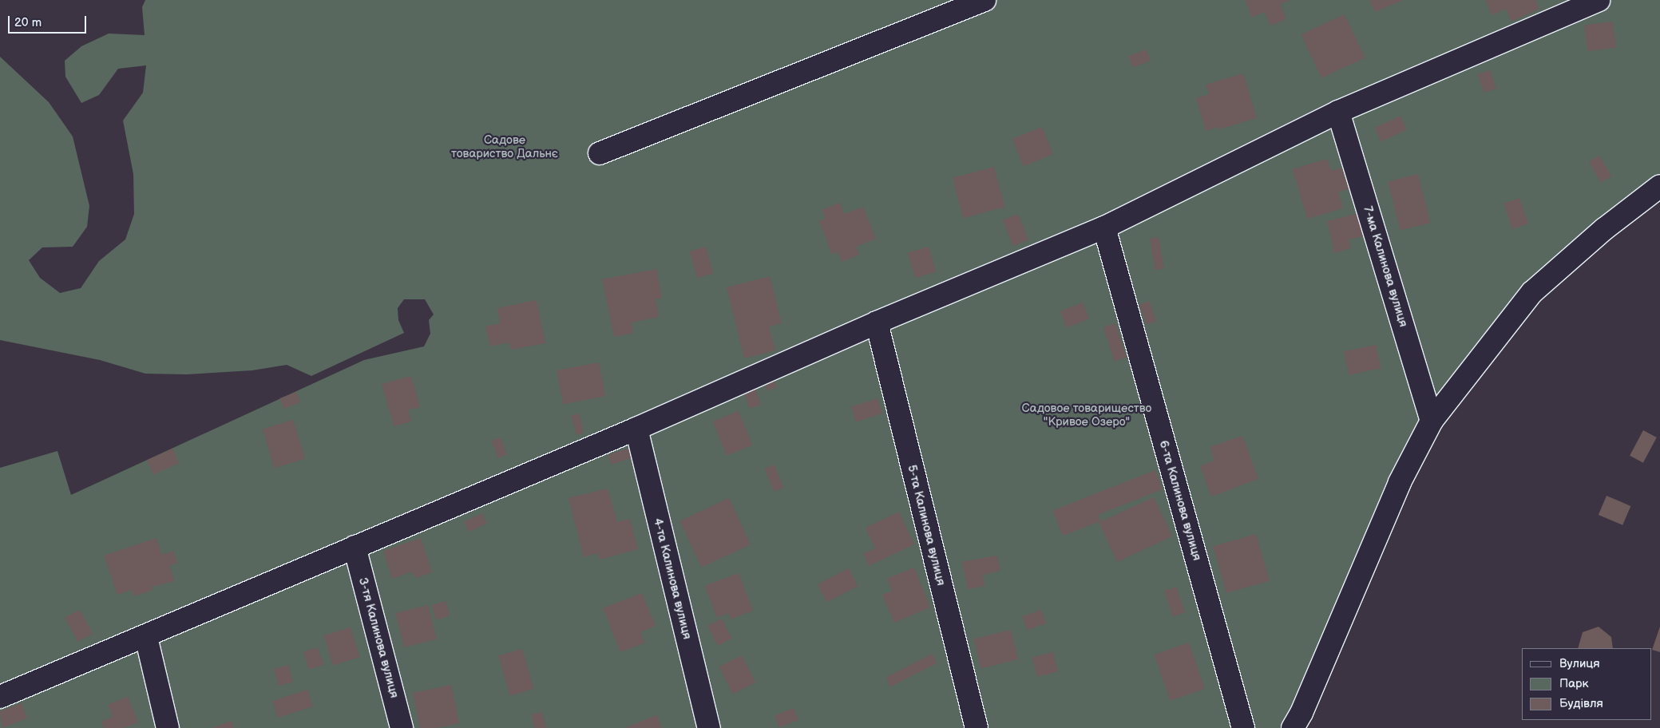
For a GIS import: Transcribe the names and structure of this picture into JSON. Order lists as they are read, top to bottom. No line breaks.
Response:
{"streets":{"street":["7-ма Калинова вулиця","6-та Калинова вулиця","5-та Калинова вулиця","4-та Калинова вулиця","3-тя Калинова вулиця"]},"parks":["Садове товариство Дальнє","Садовое товарищество \"Кривое Озеро\""],"legend":["Вулиця","Парк","Будівля"],"scale_bar":"20 m"}
